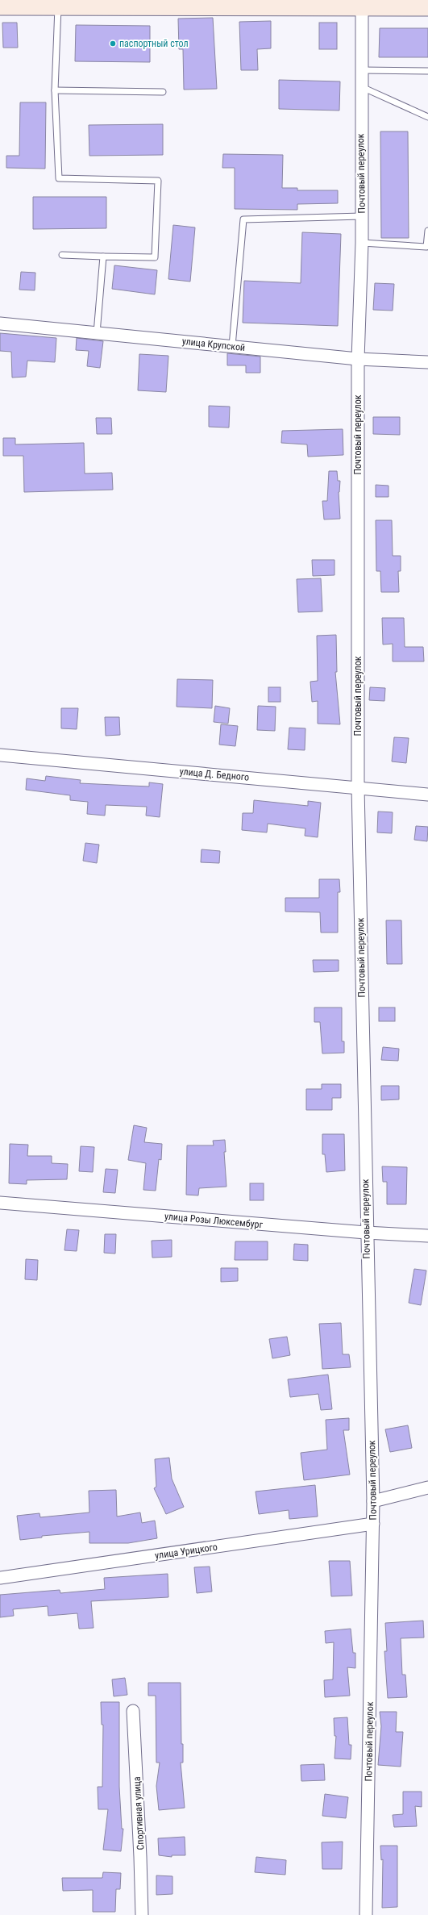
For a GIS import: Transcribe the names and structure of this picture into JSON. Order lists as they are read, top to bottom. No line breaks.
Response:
{"streets":{"street":["Почтовый переулок","улица Крупской","улица Д. Бедного","улица Розы Люксембург","улица Урицкого","Спортивная улица"]},"crossings":[["Почтовый переулок","улица Крупской"],["Почтовый переулок","улица Д. Бедного"],["Почтовый переулок","улица Розы Люксембург"],["Почтовый переулок","улица Урицкого"]],"places":["паспортный стол"]}
